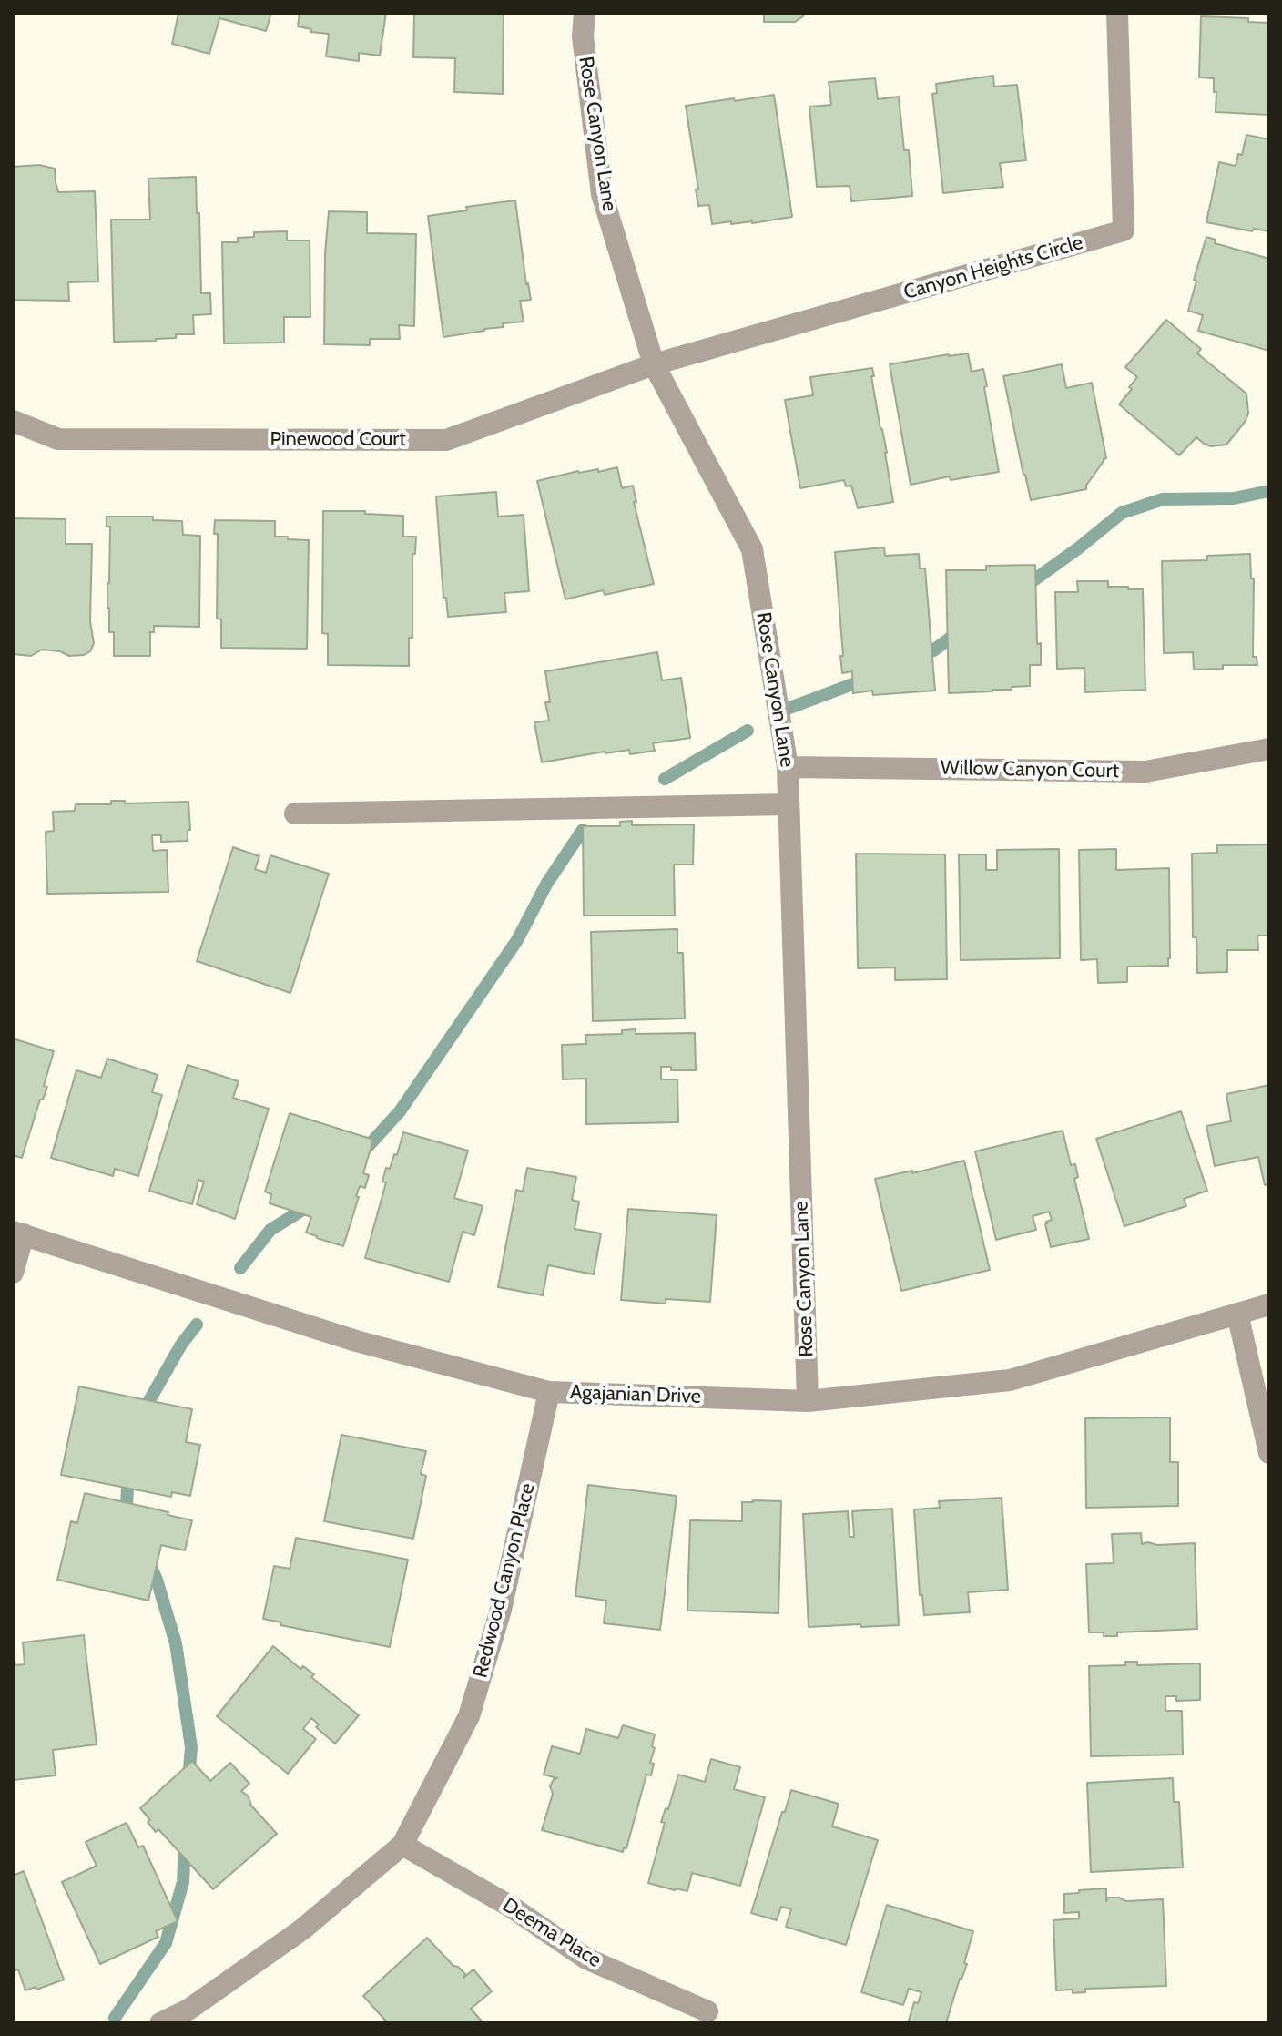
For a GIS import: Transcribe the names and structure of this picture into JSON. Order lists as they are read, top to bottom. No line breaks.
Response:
{"streets":{"street":["Rose Canyon Lane","Canyon Heights Circle","Pinewood Court","Willow Canyon Court","Agajanian Drive","Redwood Canyon Place","Deema Place"]},"crossings":[["Rose Canyon Lane","Canyon Heights Circle"],["Rose Canyon Lane","Pinewood Court"],["Rose Canyon Lane","Willow Canyon Court"],["Rose Canyon Lane","Agajanian Drive"],["Canyon Heights Circle","Pinewood Court"],["Agajanian Drive","Redwood Canyon Place"],["Redwood Canyon Place","Deema Place"]]}
